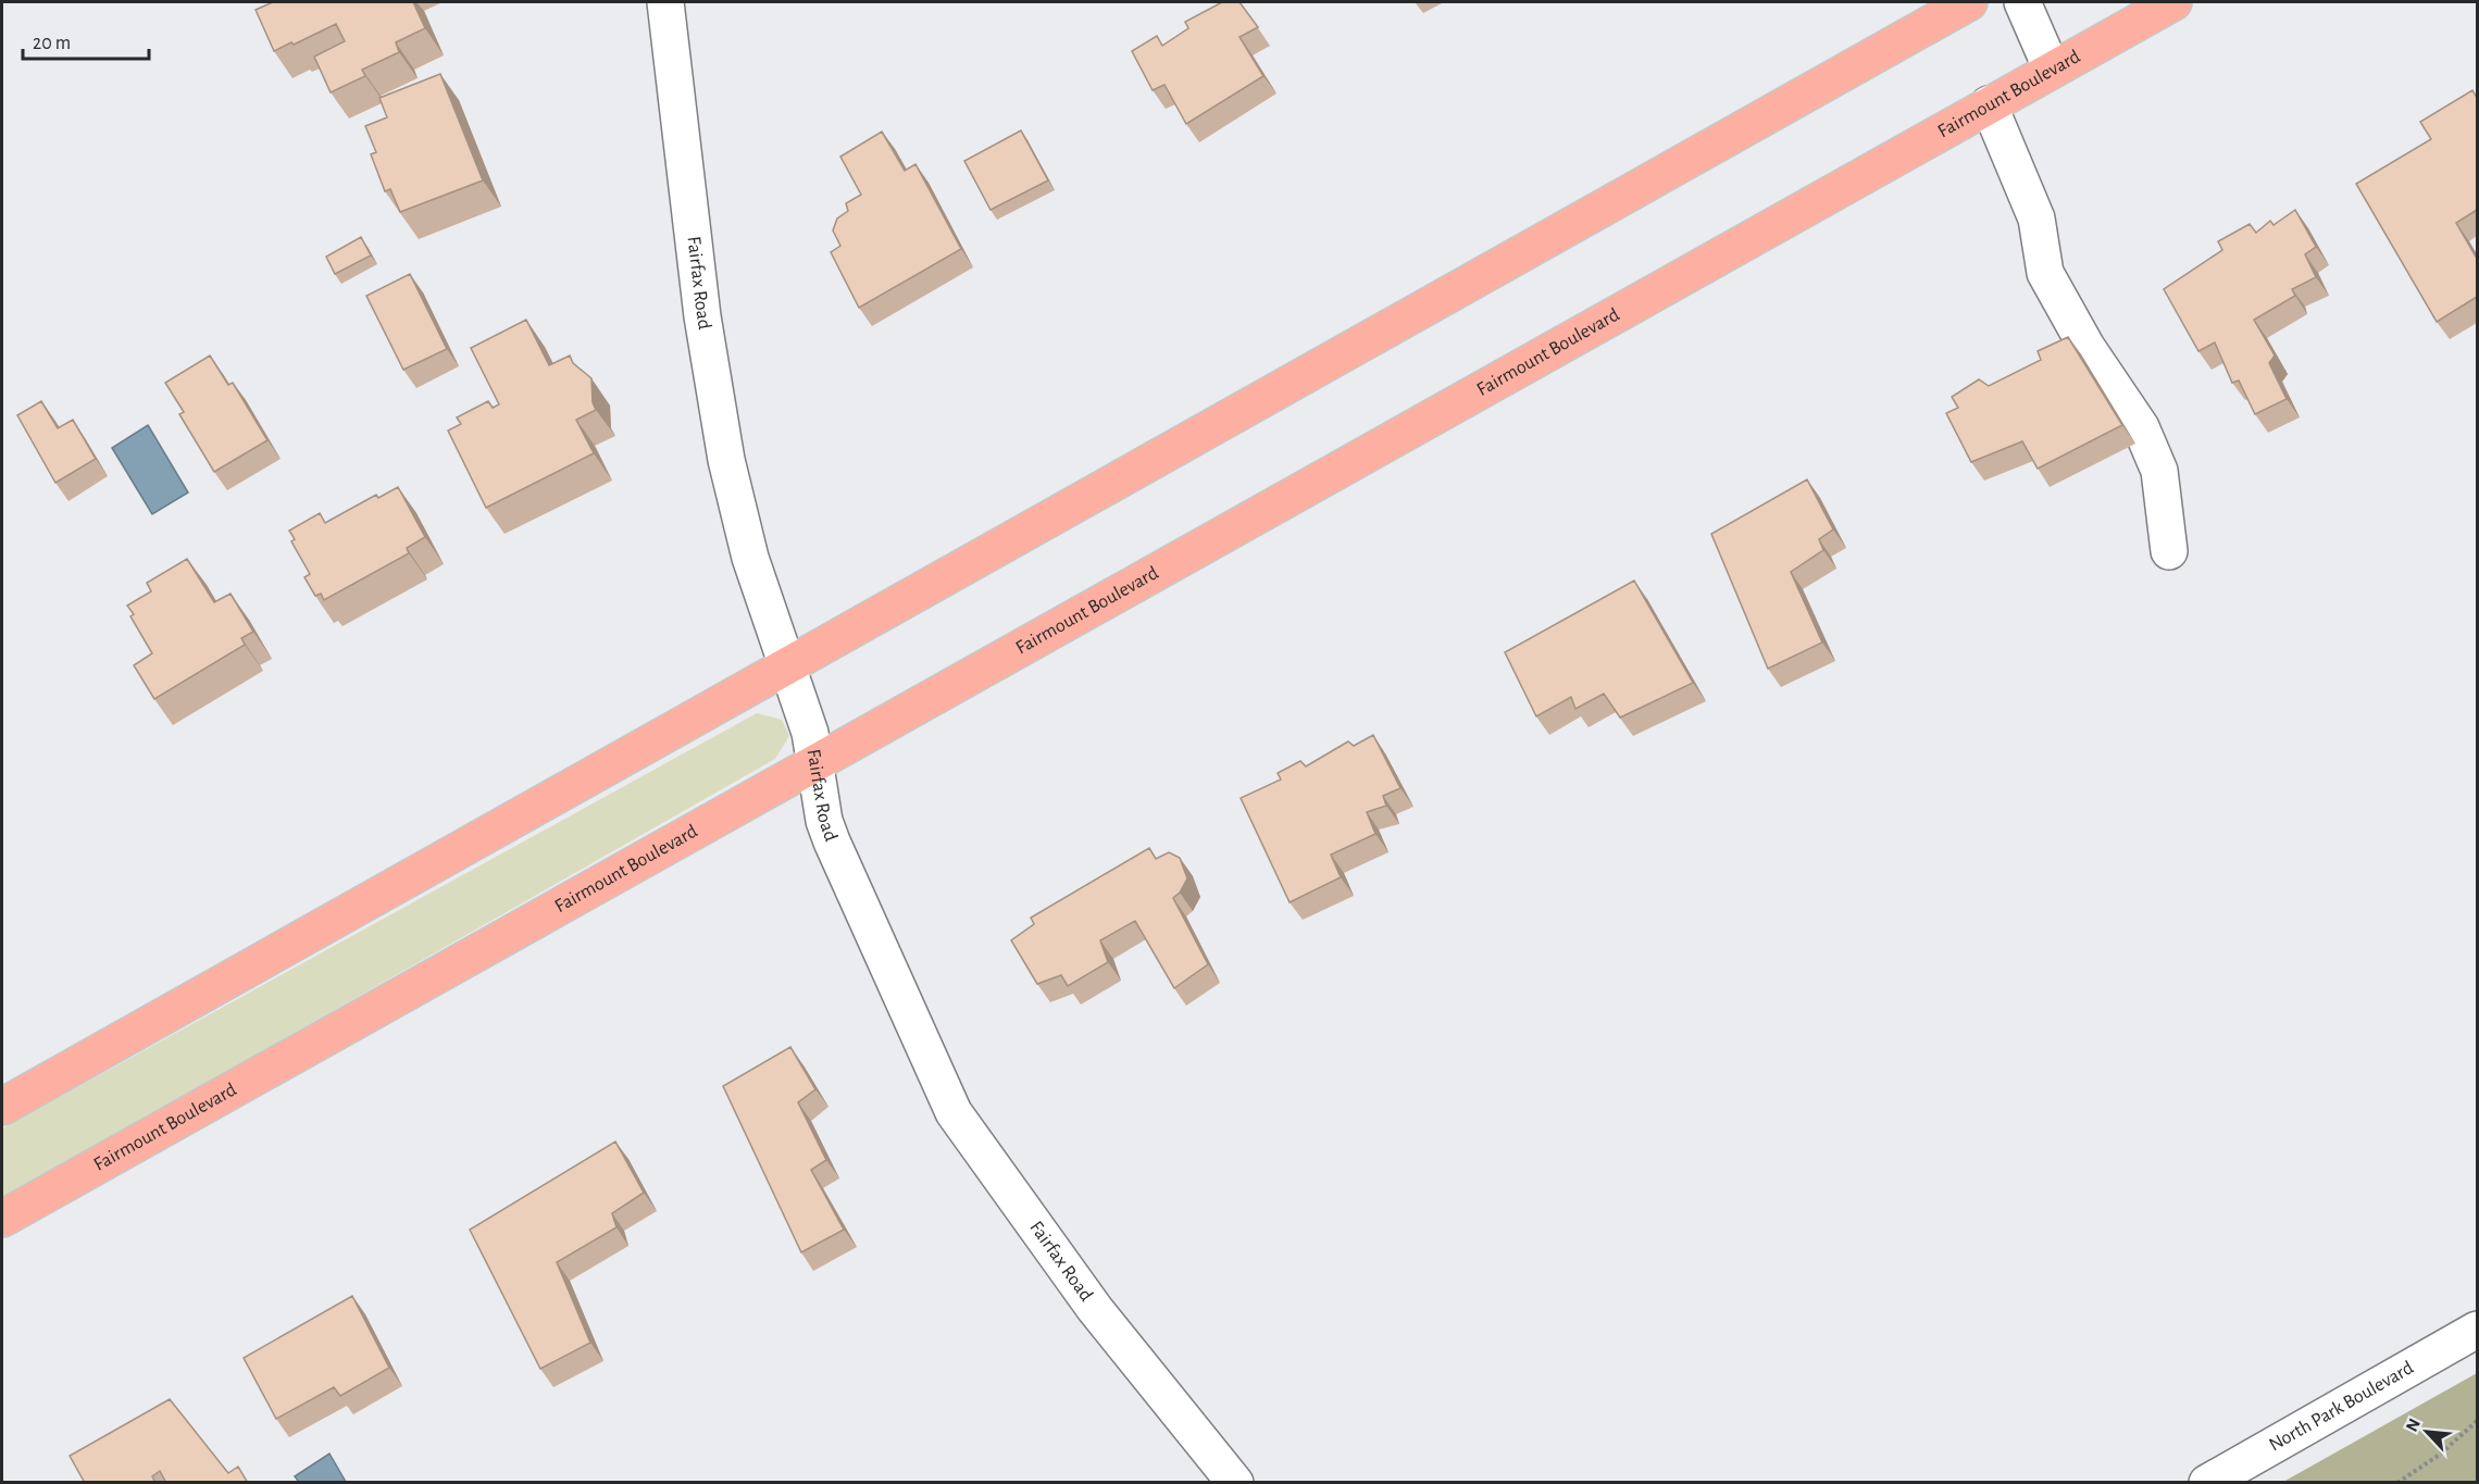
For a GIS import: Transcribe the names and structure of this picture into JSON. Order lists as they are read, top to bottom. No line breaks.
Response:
{"streets":{"main road":["Fairmount Boulevard"],"street":["Fairfax Road","North Park Boulevard"]},"crossings":[["Fairmount Boulevard","Fairfax Road"]],"scale_bar":"20 m","north":"top left"}
